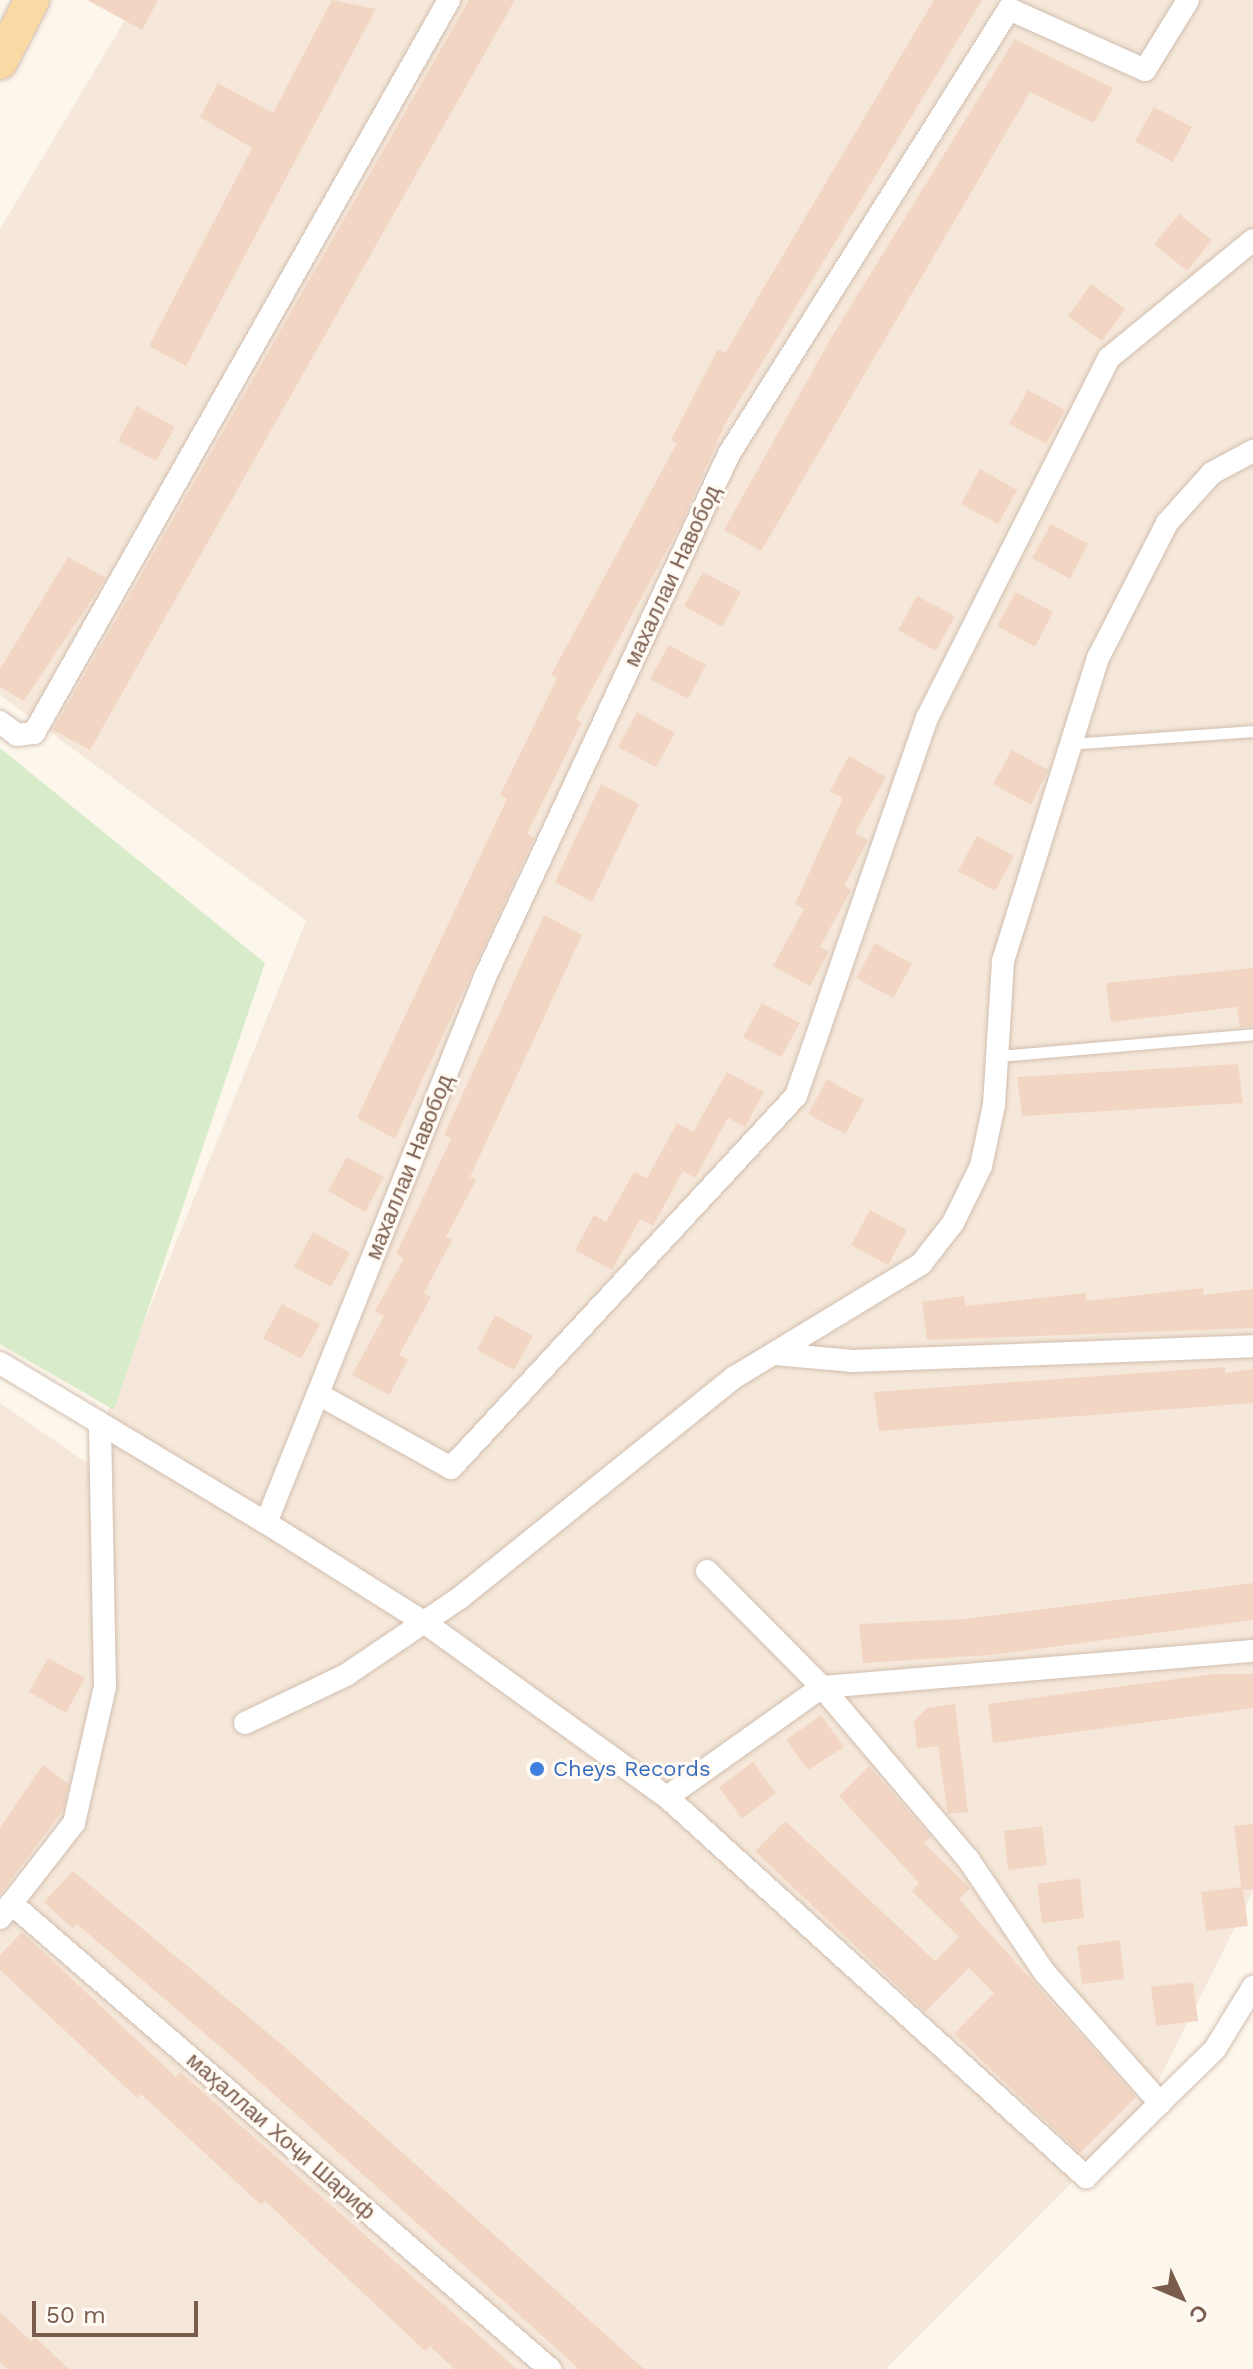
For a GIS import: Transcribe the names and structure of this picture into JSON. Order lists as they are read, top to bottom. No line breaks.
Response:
{"streets":{"street":["махаллаи Навобод","маҳаллаи Хоҷи Шариф"]},"places":["Cheys Records"],"scale_bar":"50 m","north":"bottom right"}
